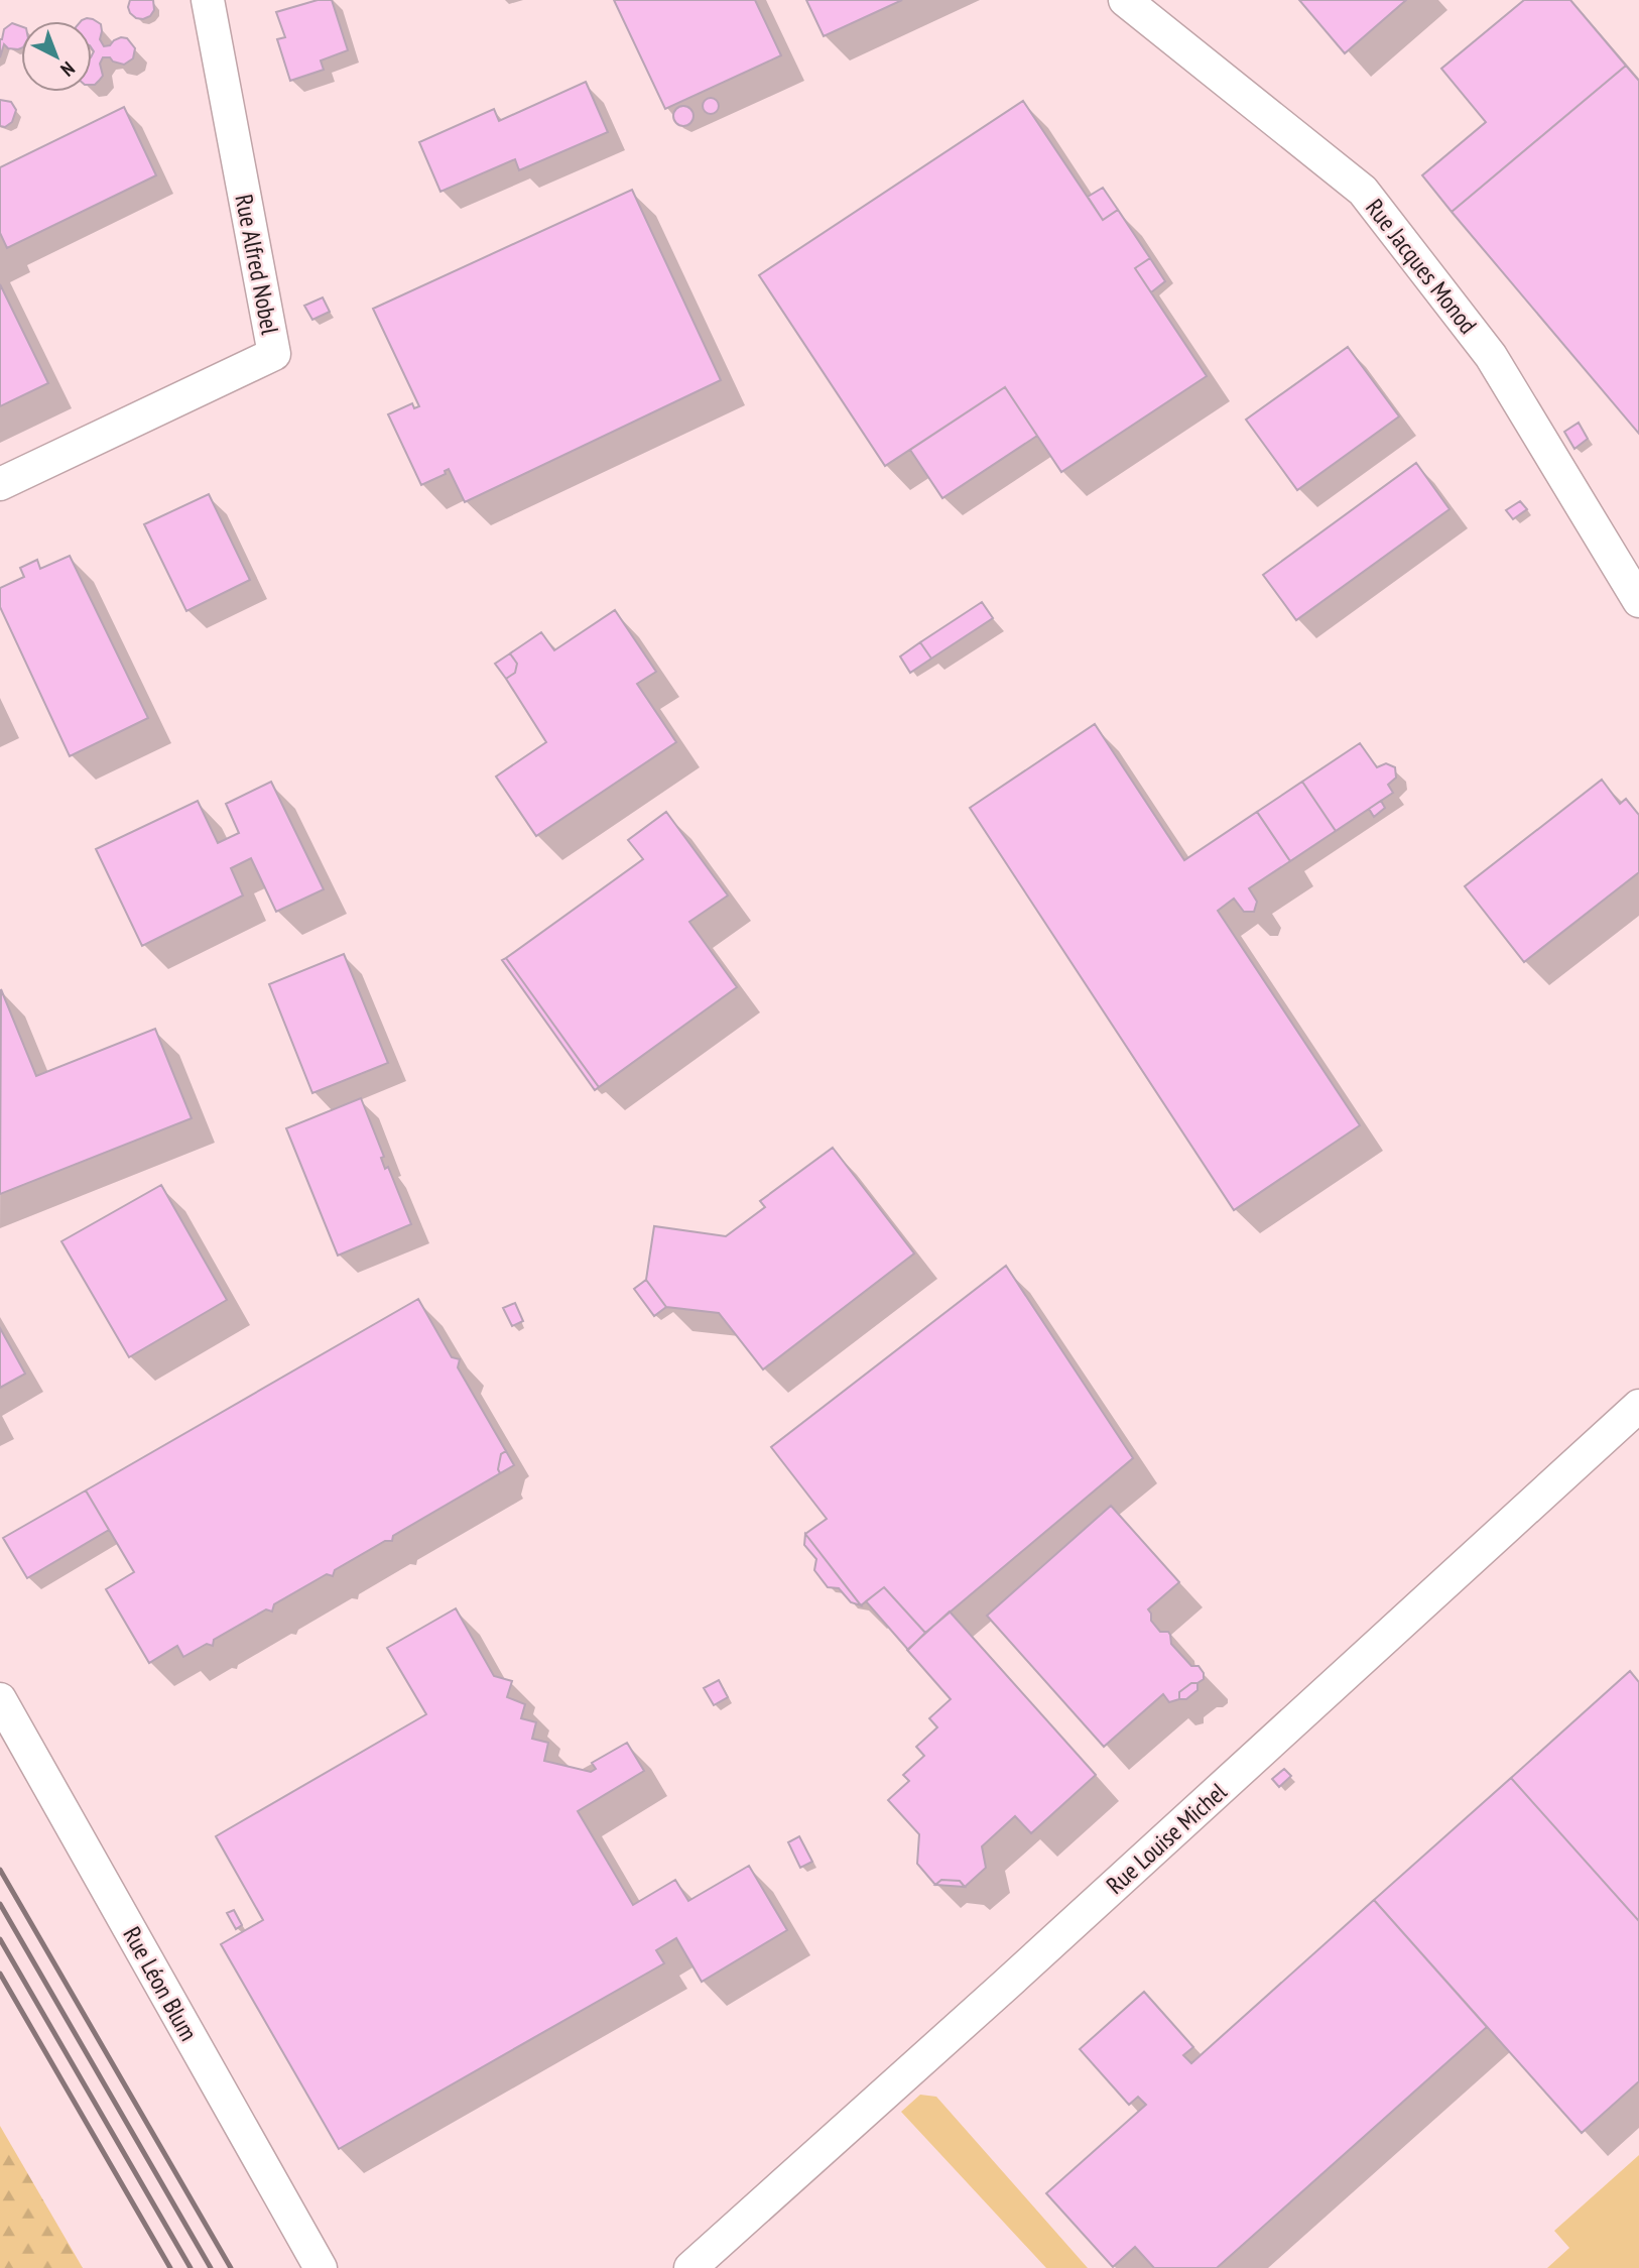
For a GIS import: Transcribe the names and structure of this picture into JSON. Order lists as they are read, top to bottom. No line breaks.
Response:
{"streets":{"street":["Rue Alfred Nobel","Rue Jacques Monod","Rue Louise Michel","Rue Léon Blum"]},"north":"bottom right"}
